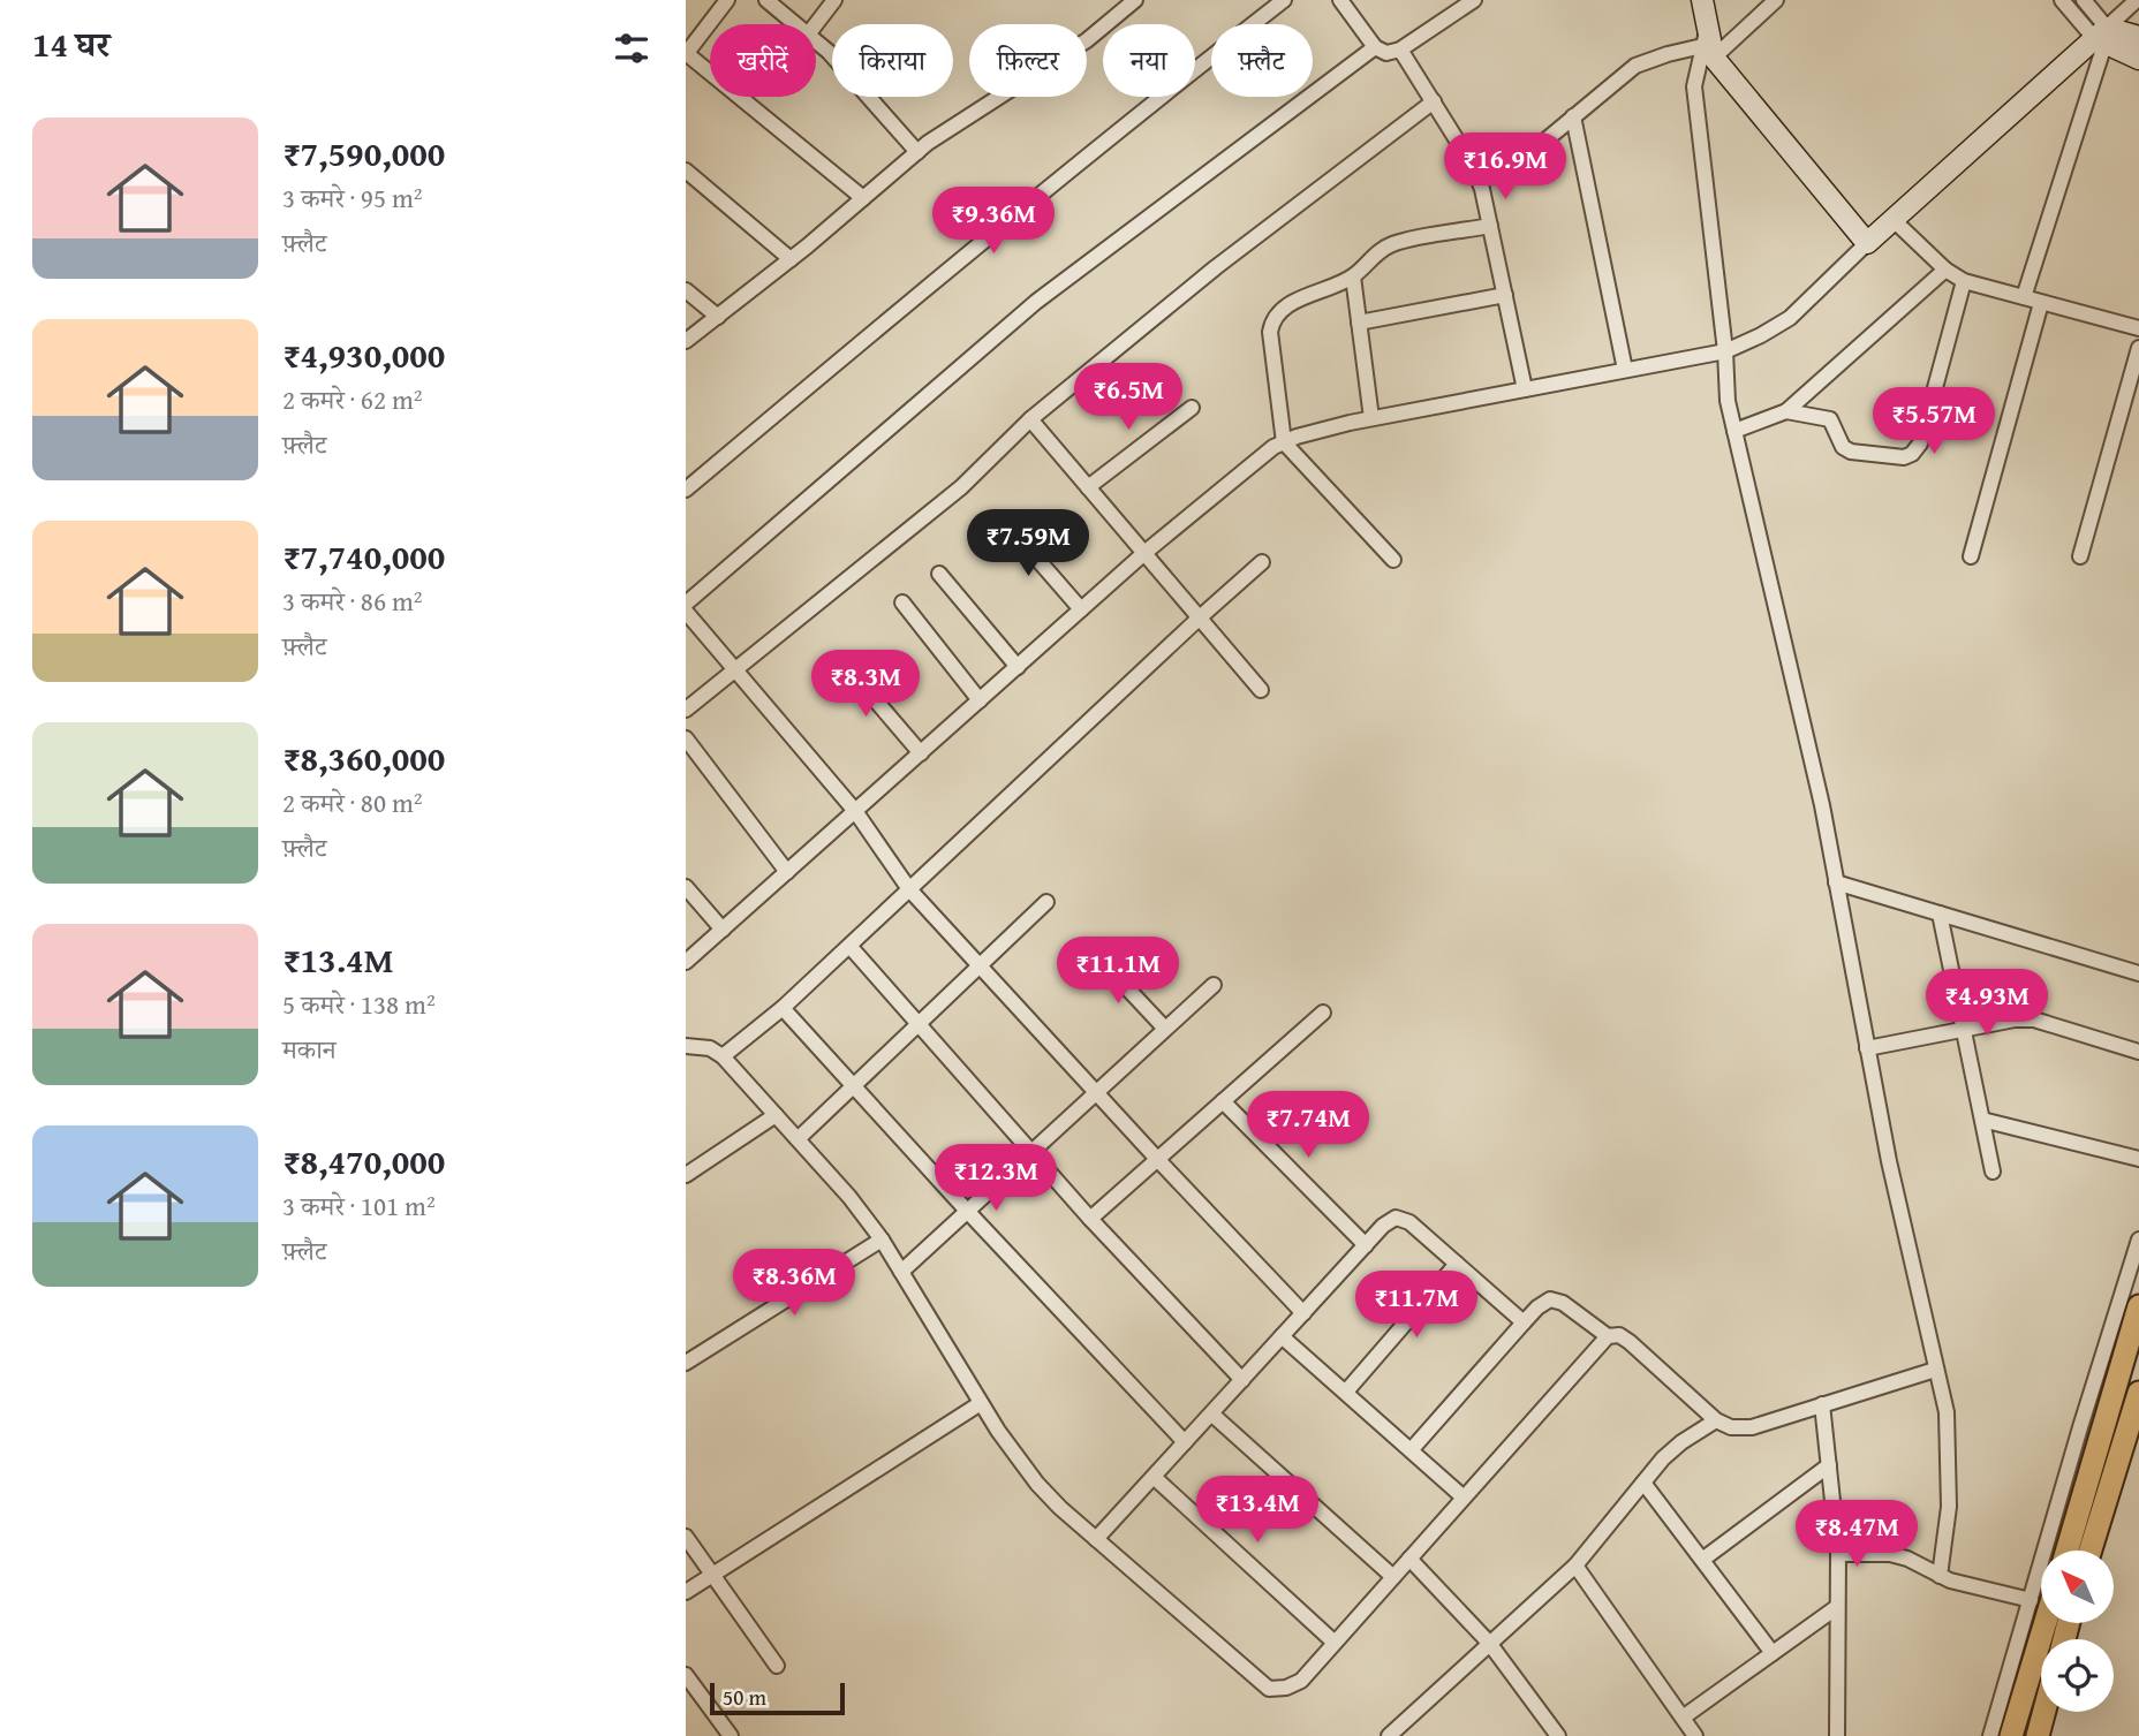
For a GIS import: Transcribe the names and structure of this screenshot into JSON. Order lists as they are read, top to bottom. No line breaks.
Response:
{"scale_bar":"50 m","north":"top left","page":{"heading":"14 घर","chip":["खरीदें","किराया","फ़िल्टर","नया","फ़्लैट"],"list":[{"name":"₹7,590,000","note":"3 कमरे · 95 m² · फ़्लैट"},{"name":"₹4,930,000","note":"2 कमरे · 62 m² · फ़्लैट"},{"name":"₹7,740,000","note":"3 कमरे · 86 m² · फ़्लैट"},{"name":"₹8,360,000","note":"2 कमरे · 80 m² · फ़्लैट"},{"name":"₹13.4M","note":"5 कमरे · 138 m² · मकान"},{"name":"₹8,470,000","note":"3 कमरे · 101 m² · फ़्लैट"}],"price":["₹16.9M","₹9.36M","₹6.5M","₹5.57M","₹7.59M","₹8.3M","₹11.1M","₹4.93M","₹7.74M","₹12.3M","₹8.36M","₹11.7M","₹13.4M","₹8.47M"],"scale":"50 m"}}
